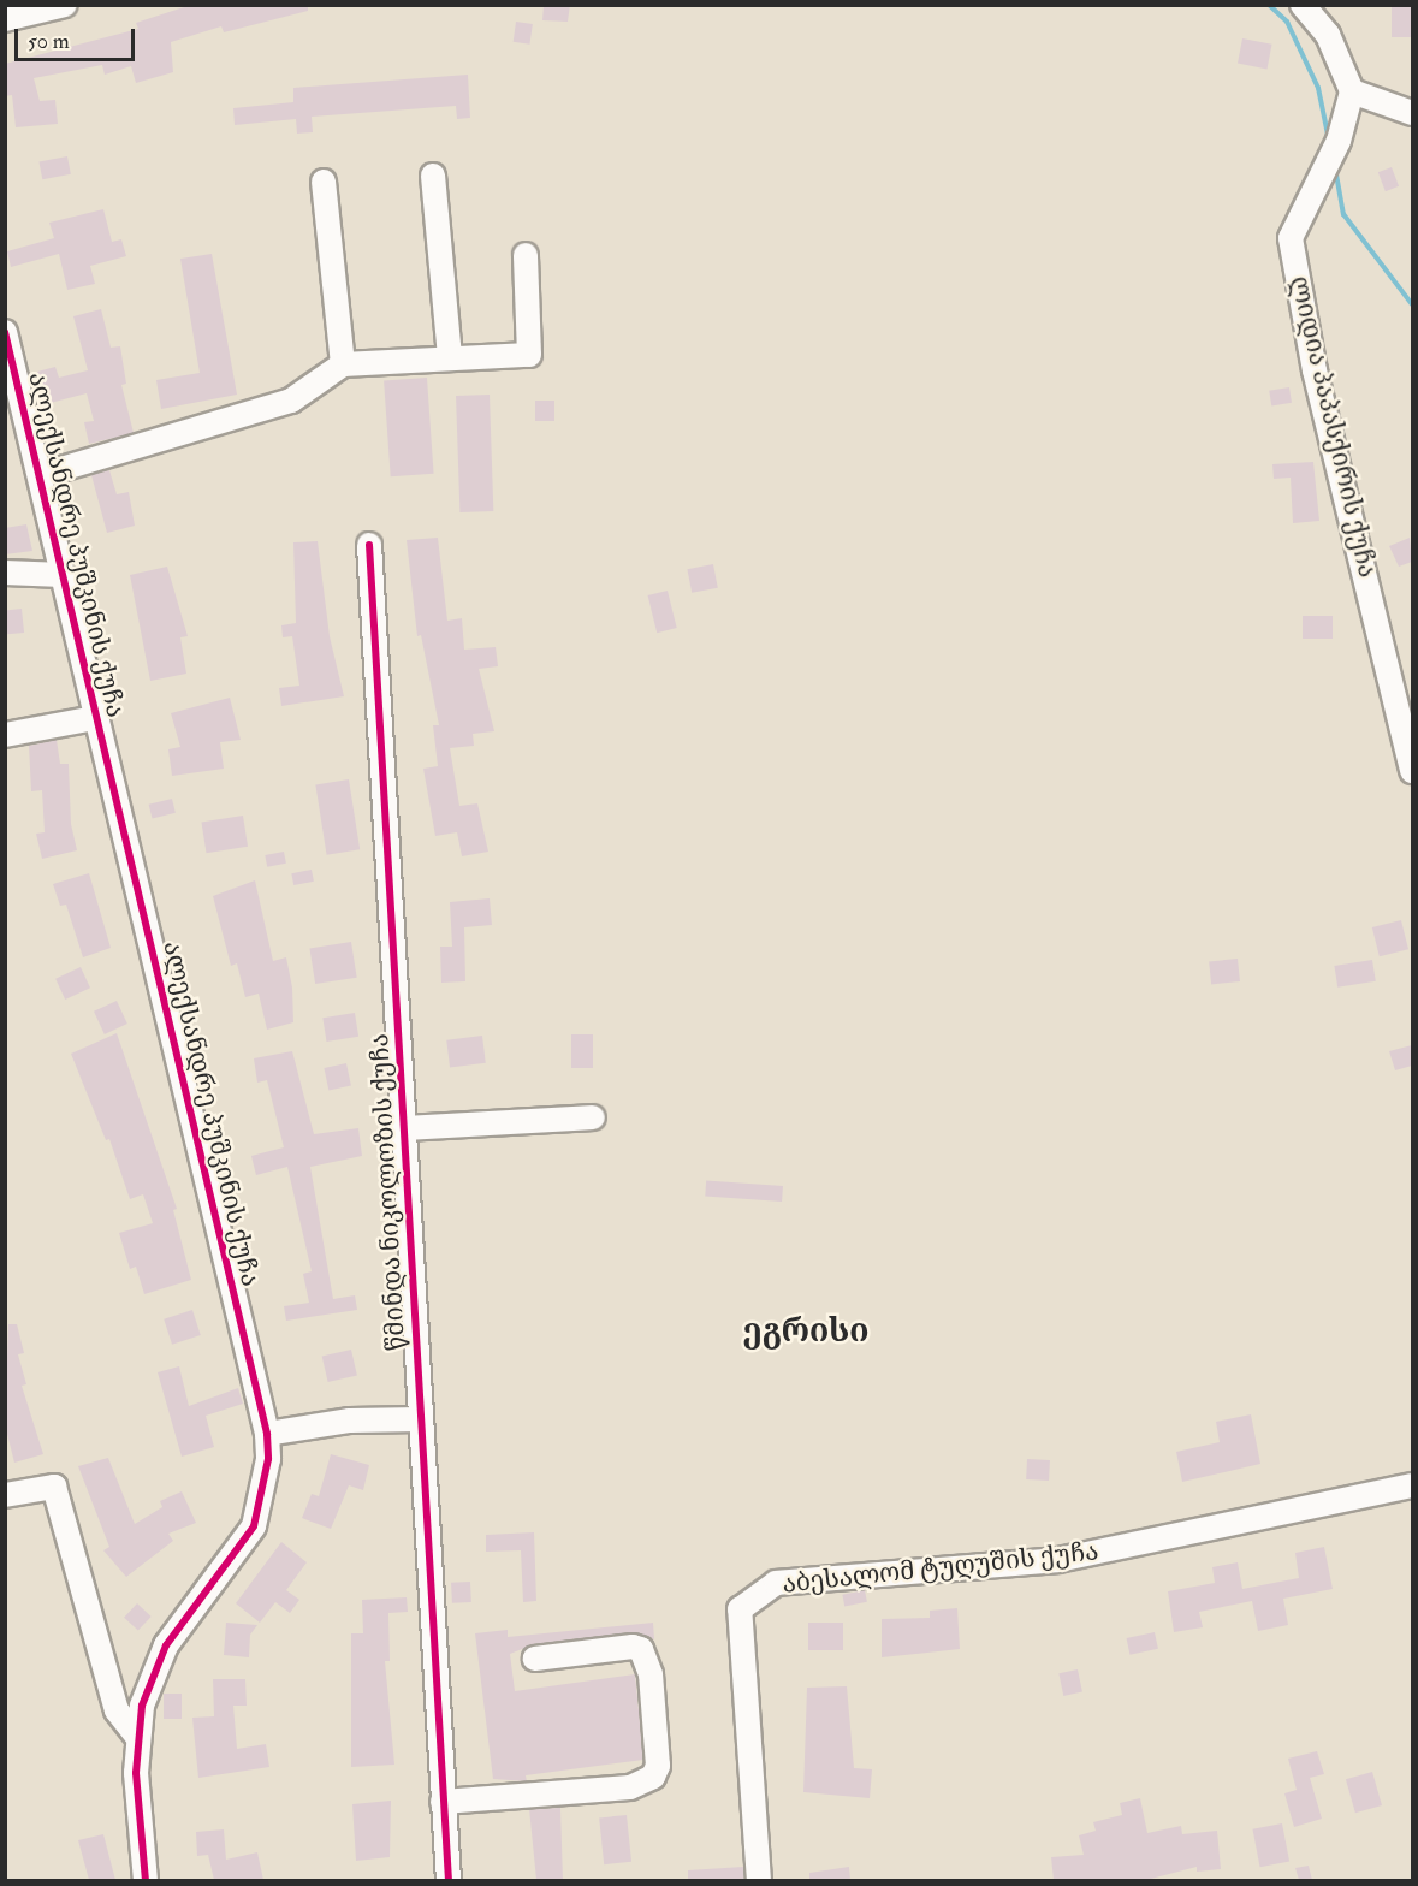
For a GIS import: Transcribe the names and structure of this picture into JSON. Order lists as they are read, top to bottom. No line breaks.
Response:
{"streets":{"street":["ლიდია პაპასქირის ქუჩა","ალექსანდრე პუშკინის ქუჩა","წმინდა ნიკოლოზის ქუჩა","აბესალომ ტუღუშის ქუჩა"]},"districts":["ეგრისი"],"scale_bar":"50 m"}
